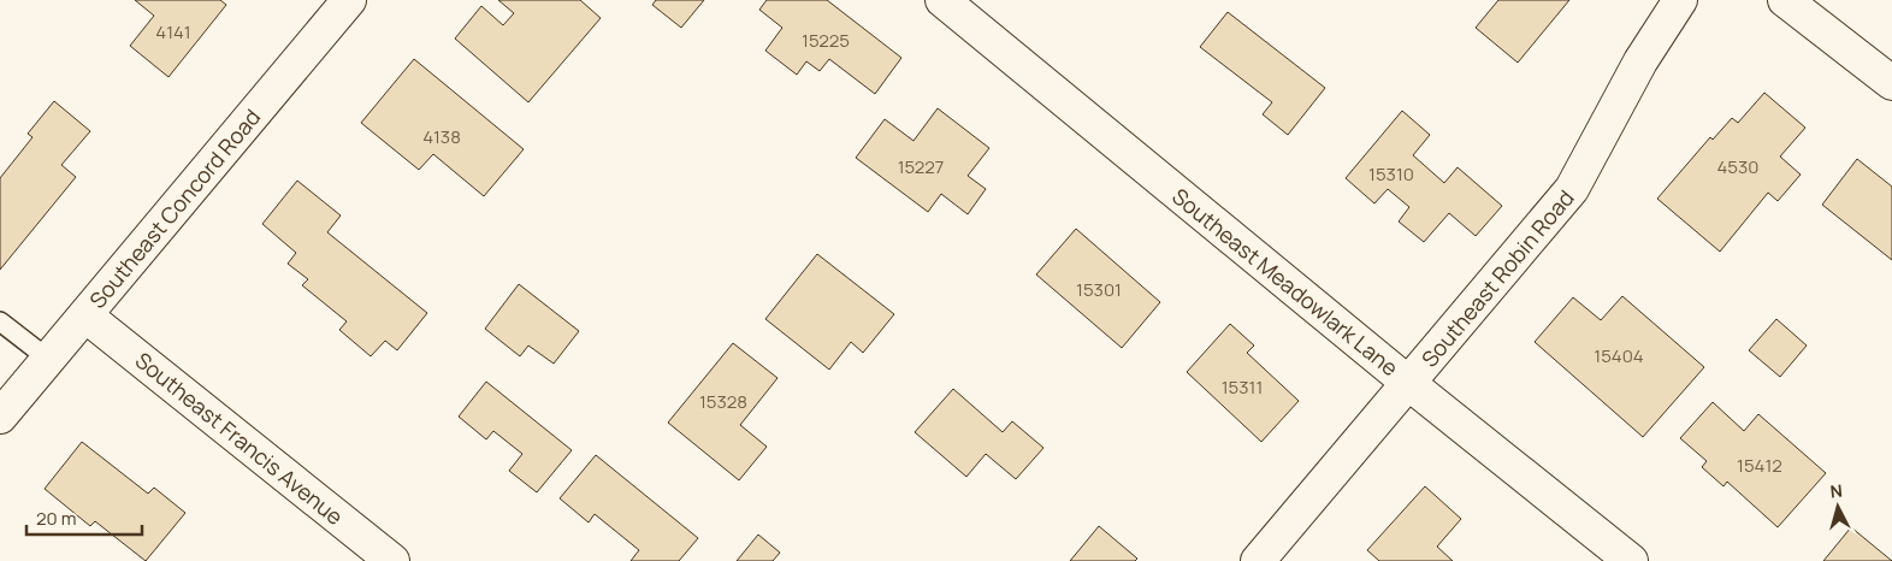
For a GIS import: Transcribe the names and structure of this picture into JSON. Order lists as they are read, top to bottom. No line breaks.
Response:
{"streets":{"street":["Southeast Concord Road","Southeast Robin Road","Southeast Meadowlark Lane","Southeast Francis Avenue"]},"crossings":[["Southeast Concord Road","Southeast Francis Avenue"],["Southeast Robin Road","Southeast Meadowlark Lane"]],"house_numbers":["4141","15225","4138","15227","4530","15310","15301","15404","15311","15328","15412"],"scale_bar":"20 m","north":"top"}
